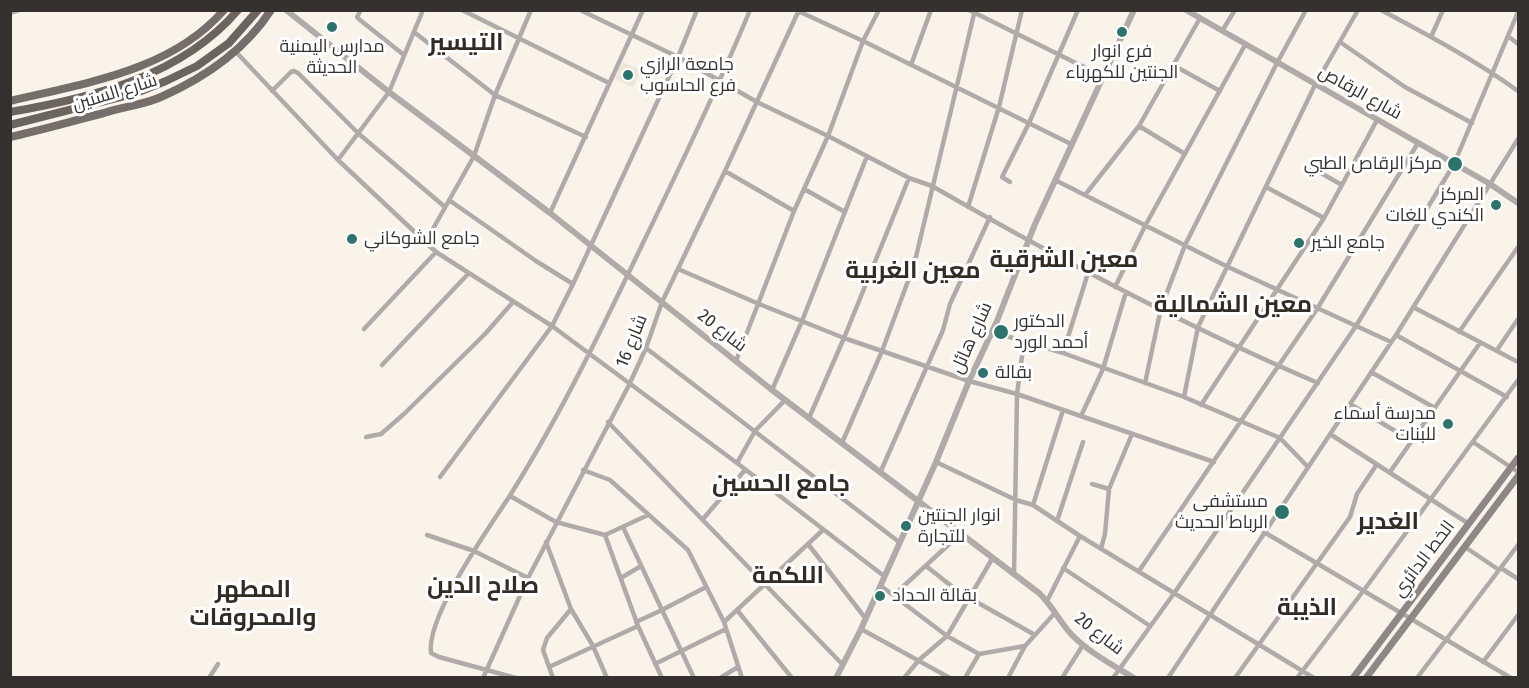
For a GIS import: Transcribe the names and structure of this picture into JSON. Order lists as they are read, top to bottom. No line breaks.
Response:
{"streets":{"highway":["شارع الستين"],"main road":["الخط الدائري"],"street":["شارع الرقاص","شارع 20","شارع هائل","شارع 16"]},"crossings":[["شارع 20","شارع هائل"],["شارع 20","شارع 16"]],"districts":["التيسير","معين الشرقية","معين الغربية","معين الشمالية","جامع الحسين","الغدير","اللكمة","صلاح الدين","المطهر والمحروقات","الذيبة"],"places":["مدارس اليمنية الحديثة","فرع انوار الجنتين للكهرباء","جامعة الرازي فرع الحاسوب","مركز الرقاص الطبي","المركز الكندي للغات","جامع الشوكاني","جامع الخير","الدكتور أحمد الورد","بقالة","مدرسة أسماء للبنات","مستشفى الرباط الحديث","انوار الجنتين للتجارة","بقالة الحداد"]}
